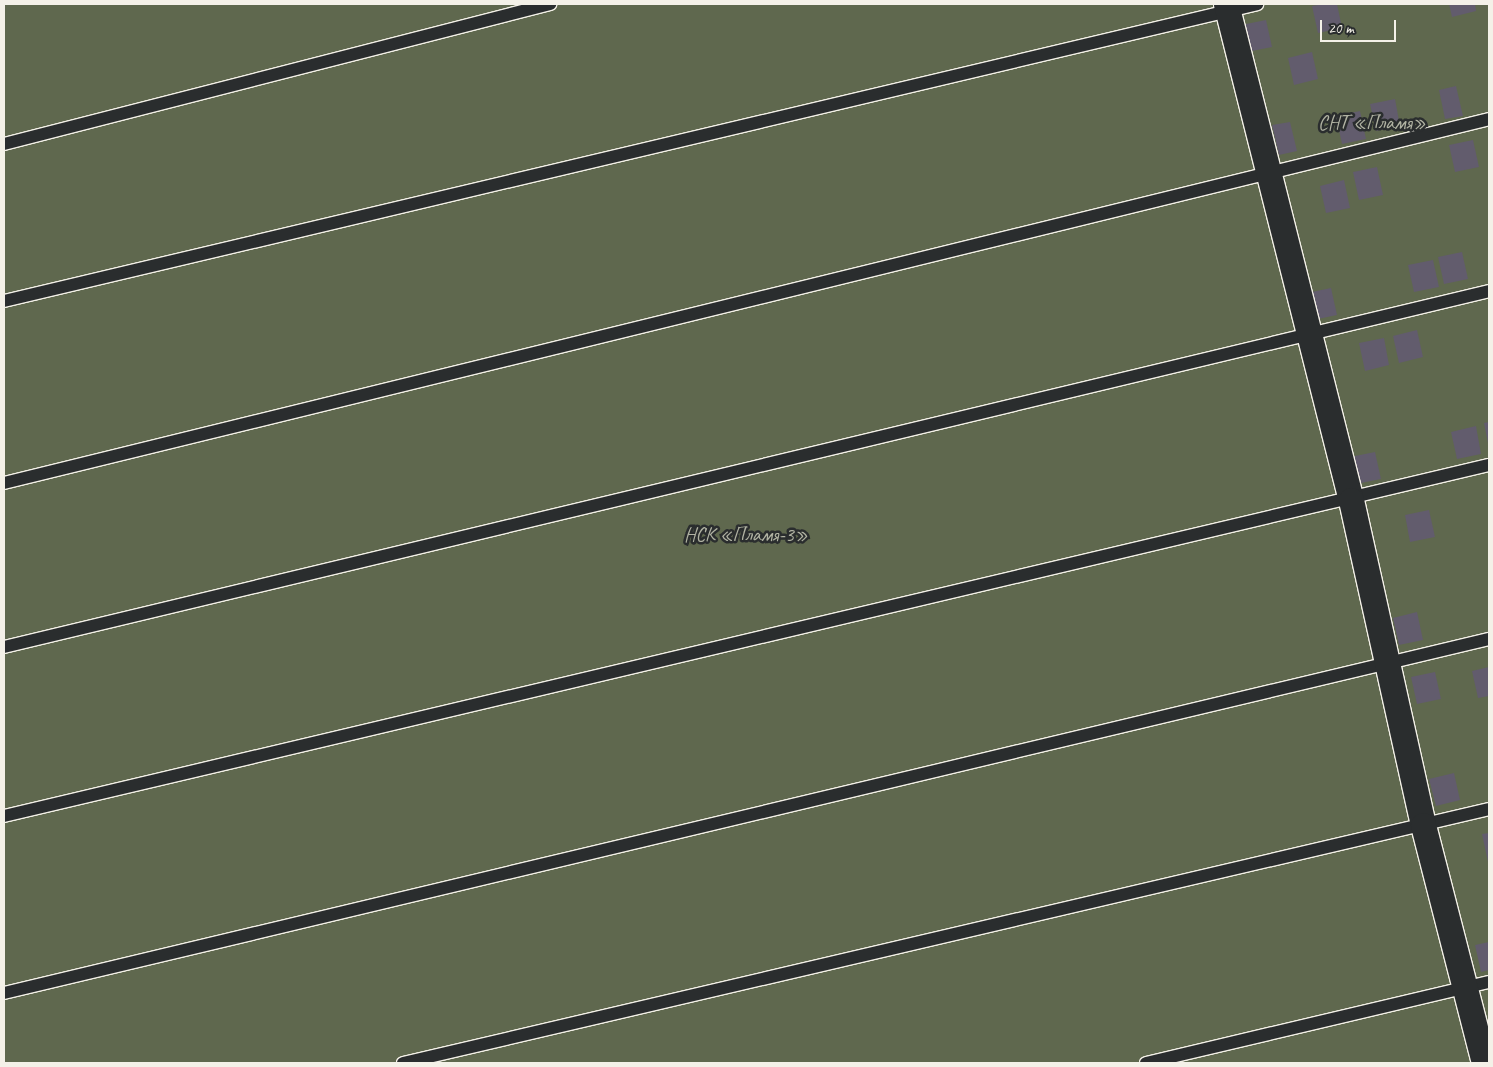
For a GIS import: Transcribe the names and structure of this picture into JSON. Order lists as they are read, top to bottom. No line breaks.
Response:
{"parks":["СНТ «Пламя»","НСК «Пламя-3»"],"scale_bar":"20 m"}
